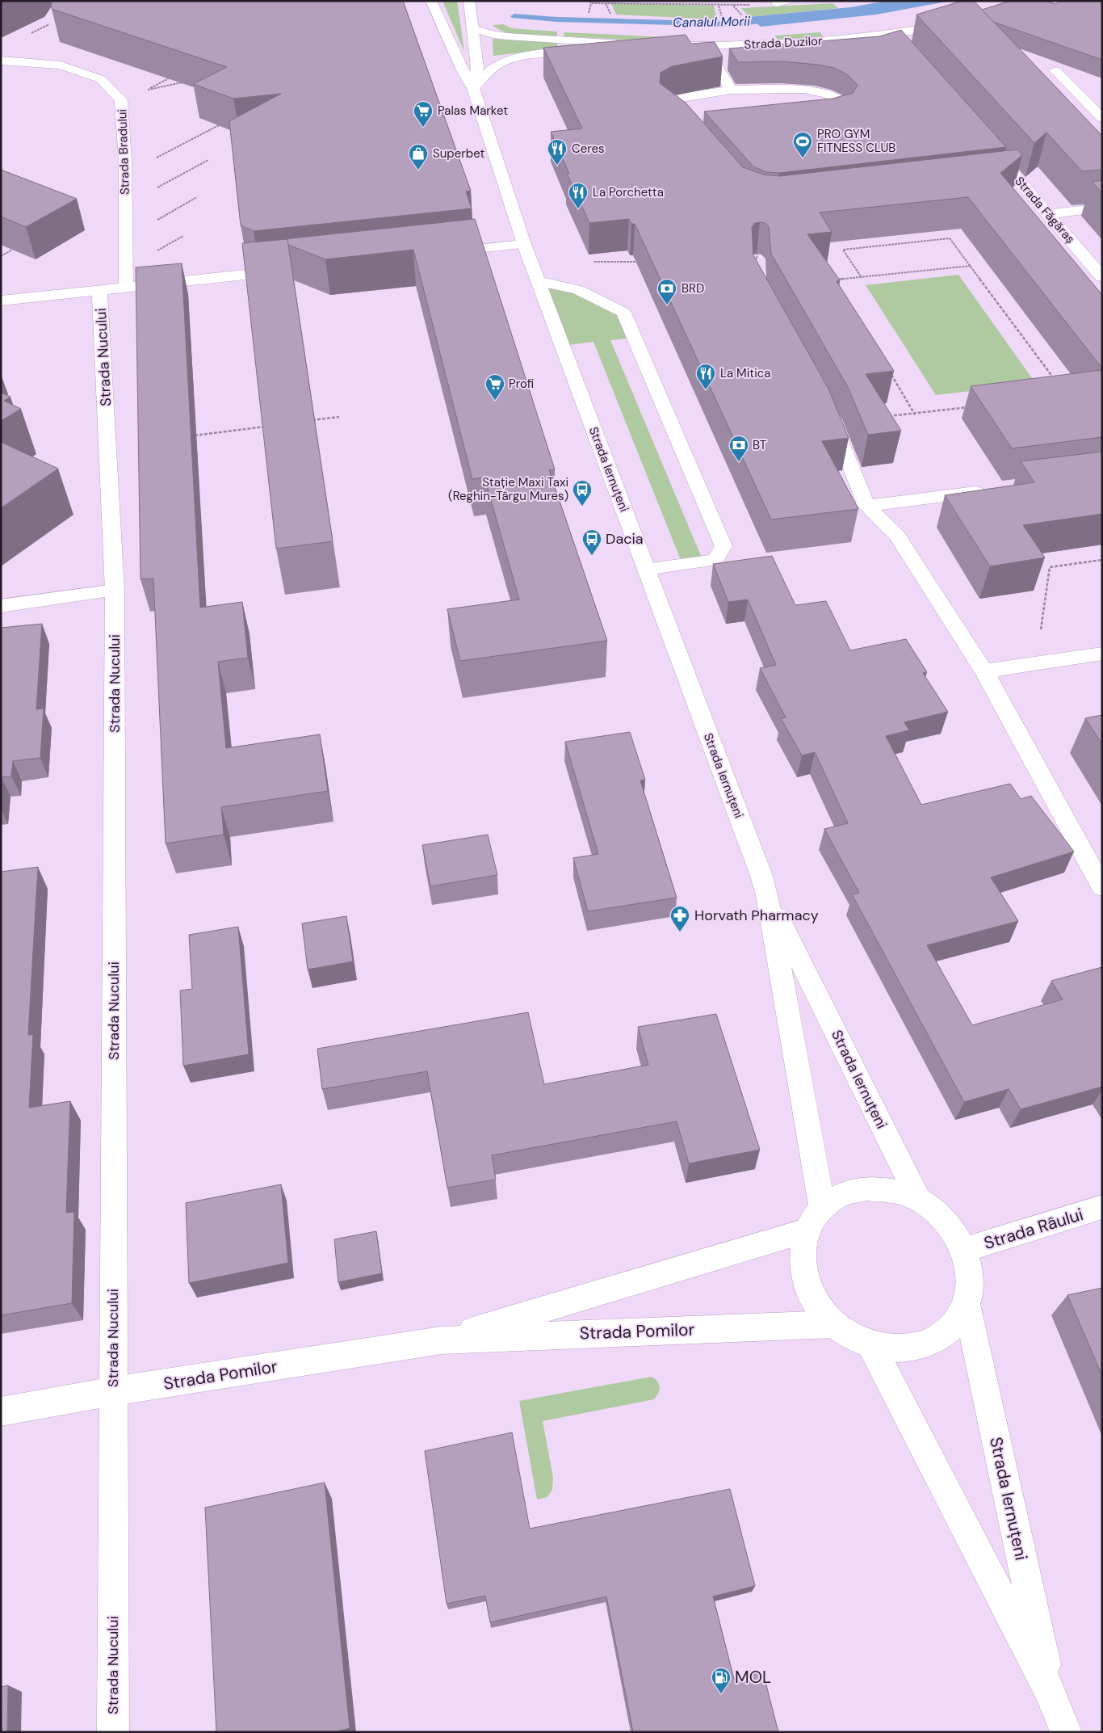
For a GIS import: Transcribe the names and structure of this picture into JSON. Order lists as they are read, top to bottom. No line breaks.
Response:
{"streets":{"street":["Strada Duzilor","Strada Bradului","Strada Făgăraș","Strada Nucului","Strada Iernuțeni","Strada Râului","Strada Pomilor"]},"crossings":[["Strada Nucului","Strada Pomilor"]],"water":["Canalul Morii"],"places":{"supermarket":["Palas Market","Profi"],"sports":["PRO GYM FITNESS CLUB"],"restaurant":["Ceres","La Porchetta","La Mitica"],"shop":["Superbet"],"bank":["BRD","BT"],"bus stop":["Stație Maxi Taxi (Reghin-Târgu Mures)","Dacia"],"pharmacy":["Horvath Pharmacy"],"fuel station":["MOL"]}}
